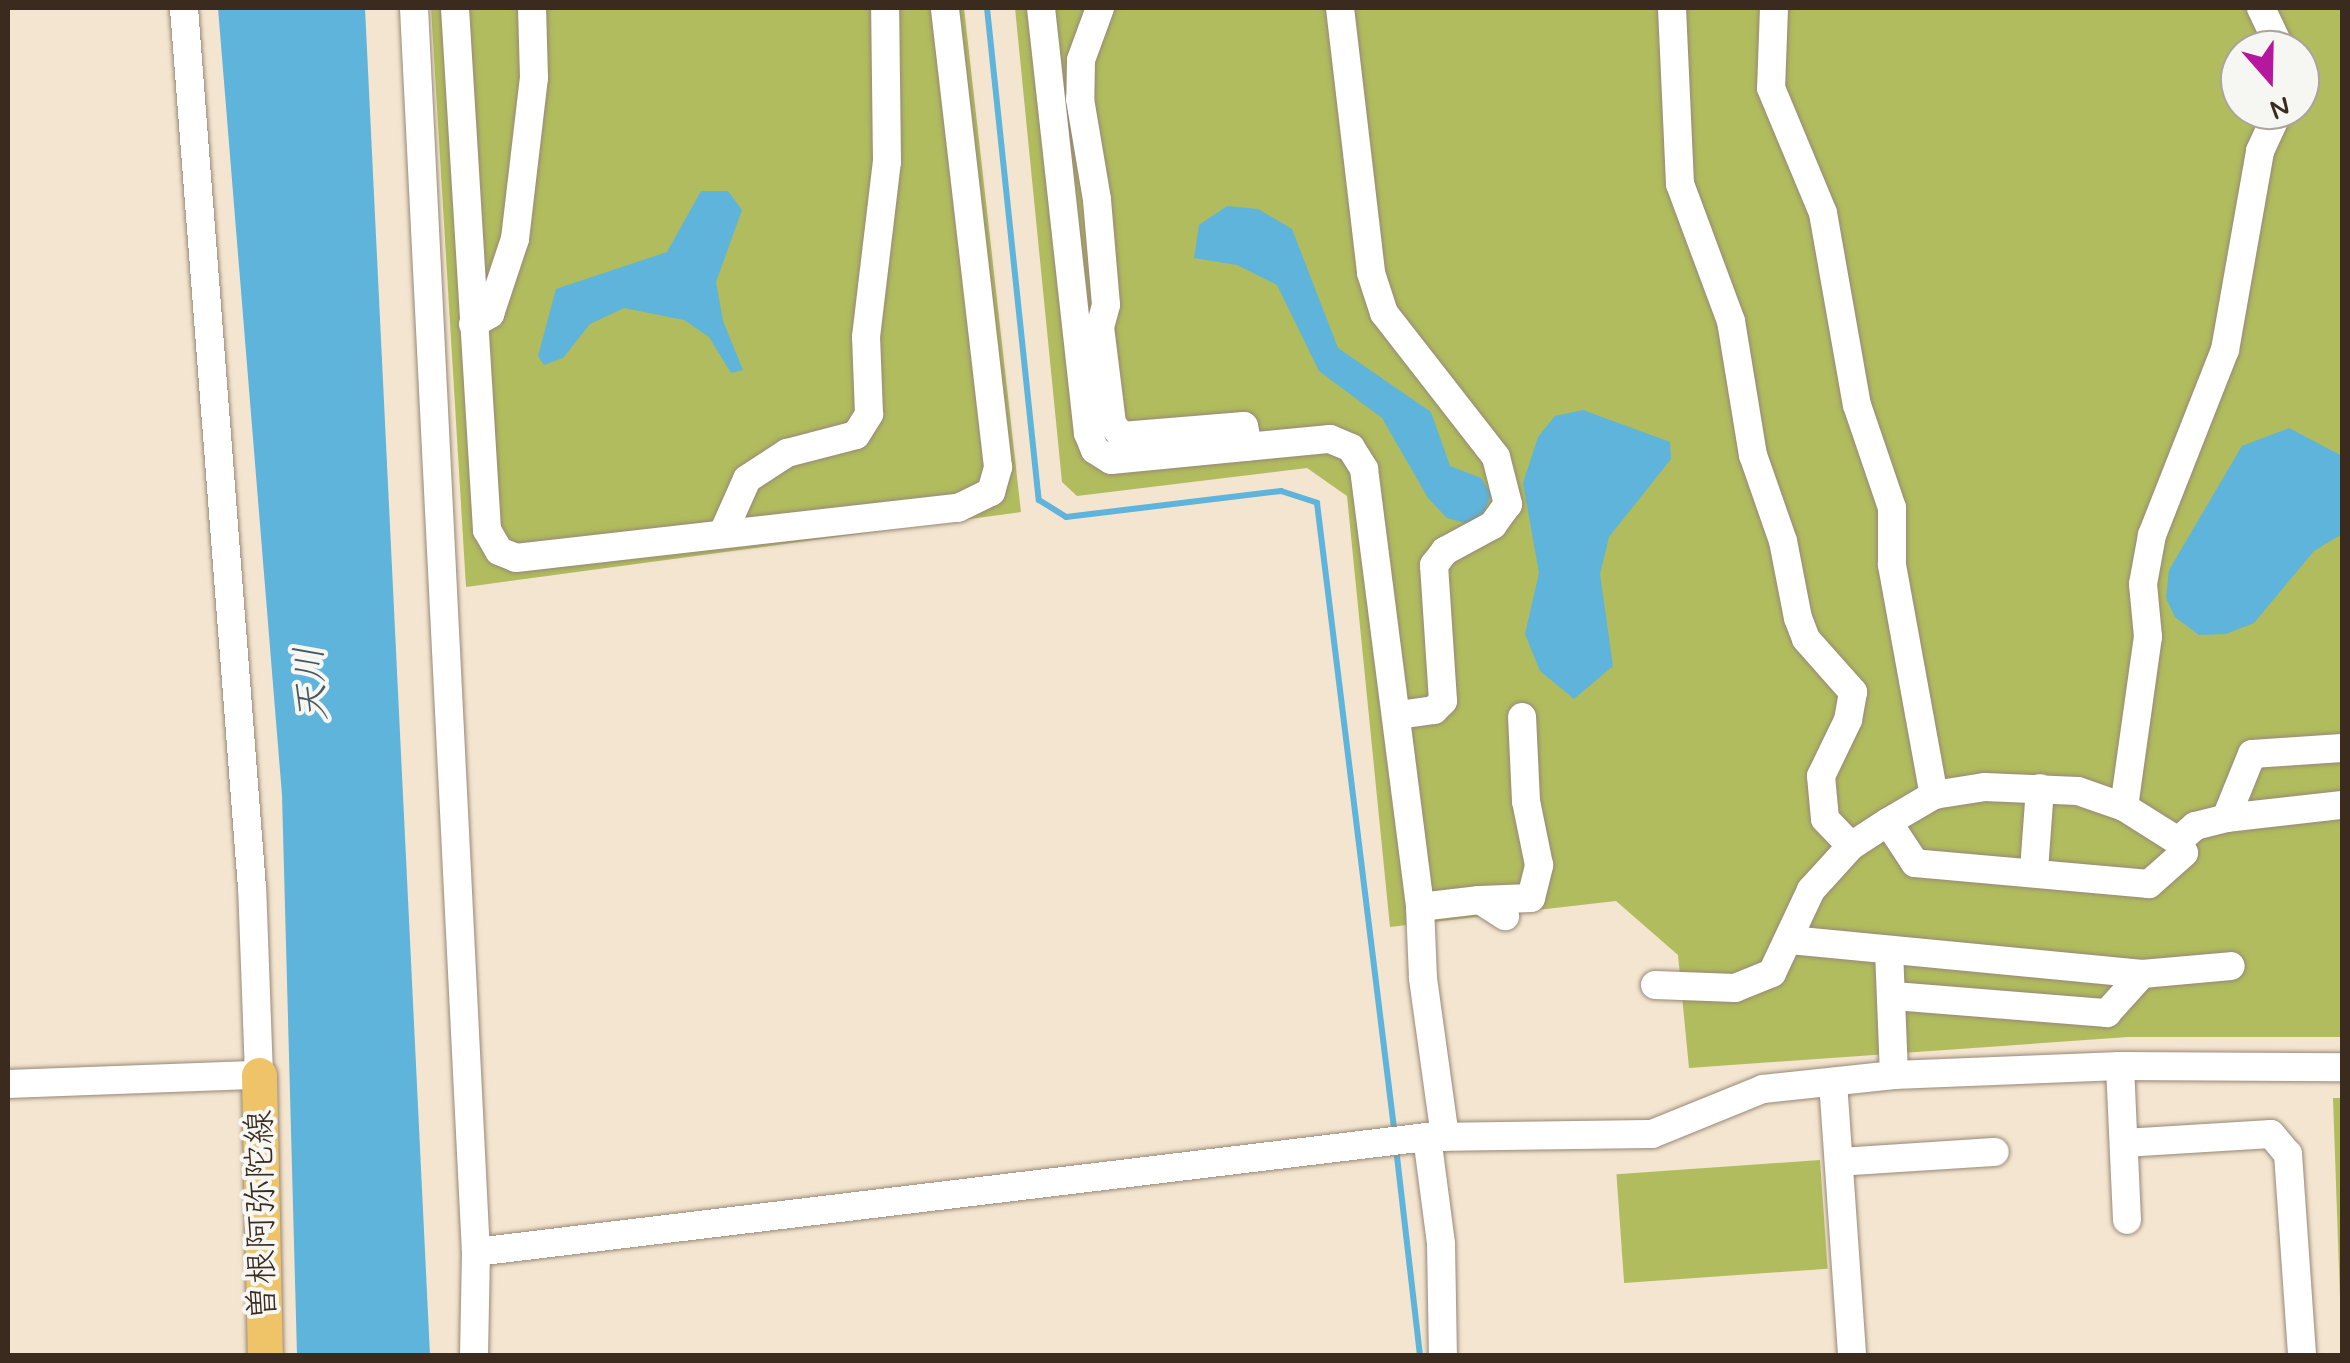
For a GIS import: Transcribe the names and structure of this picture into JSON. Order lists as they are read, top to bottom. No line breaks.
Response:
{"streets":{"main road":["曽根阿弥陀線"]},"water":["天川"],"north":"bottom"}
